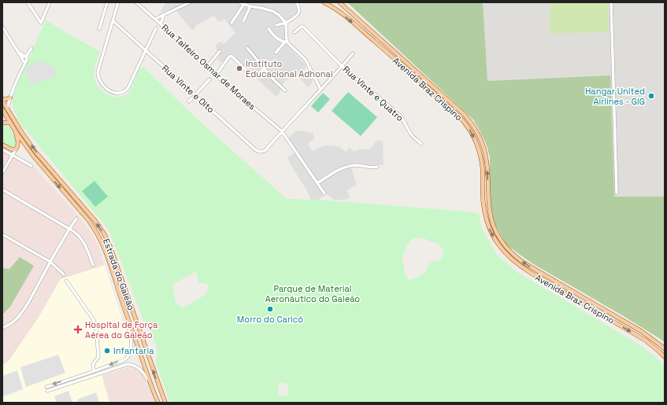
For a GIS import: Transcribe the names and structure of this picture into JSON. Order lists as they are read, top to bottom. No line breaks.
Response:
{"streets":{"main road":["Avenida Braz Crispino","Estrada do Galeão"],"street":["Rua Taifeiro Osmar de Moraes","Rua Vinte e Oito","Rua Vinte e Quatro"]},"crossings":[["Rua Taifeiro Osmar de Moraes","Rua Vinte e Oito"]],"parks":["Parque de Material Aeronáutico do Galeão"],"places":{"other":["Instituto Educacional Adhonai","Hangar United Airlines - GIG","Morro do Caricó","Infantaria"],"health":["Hospital de Força Aérea do Galeão"]}}
